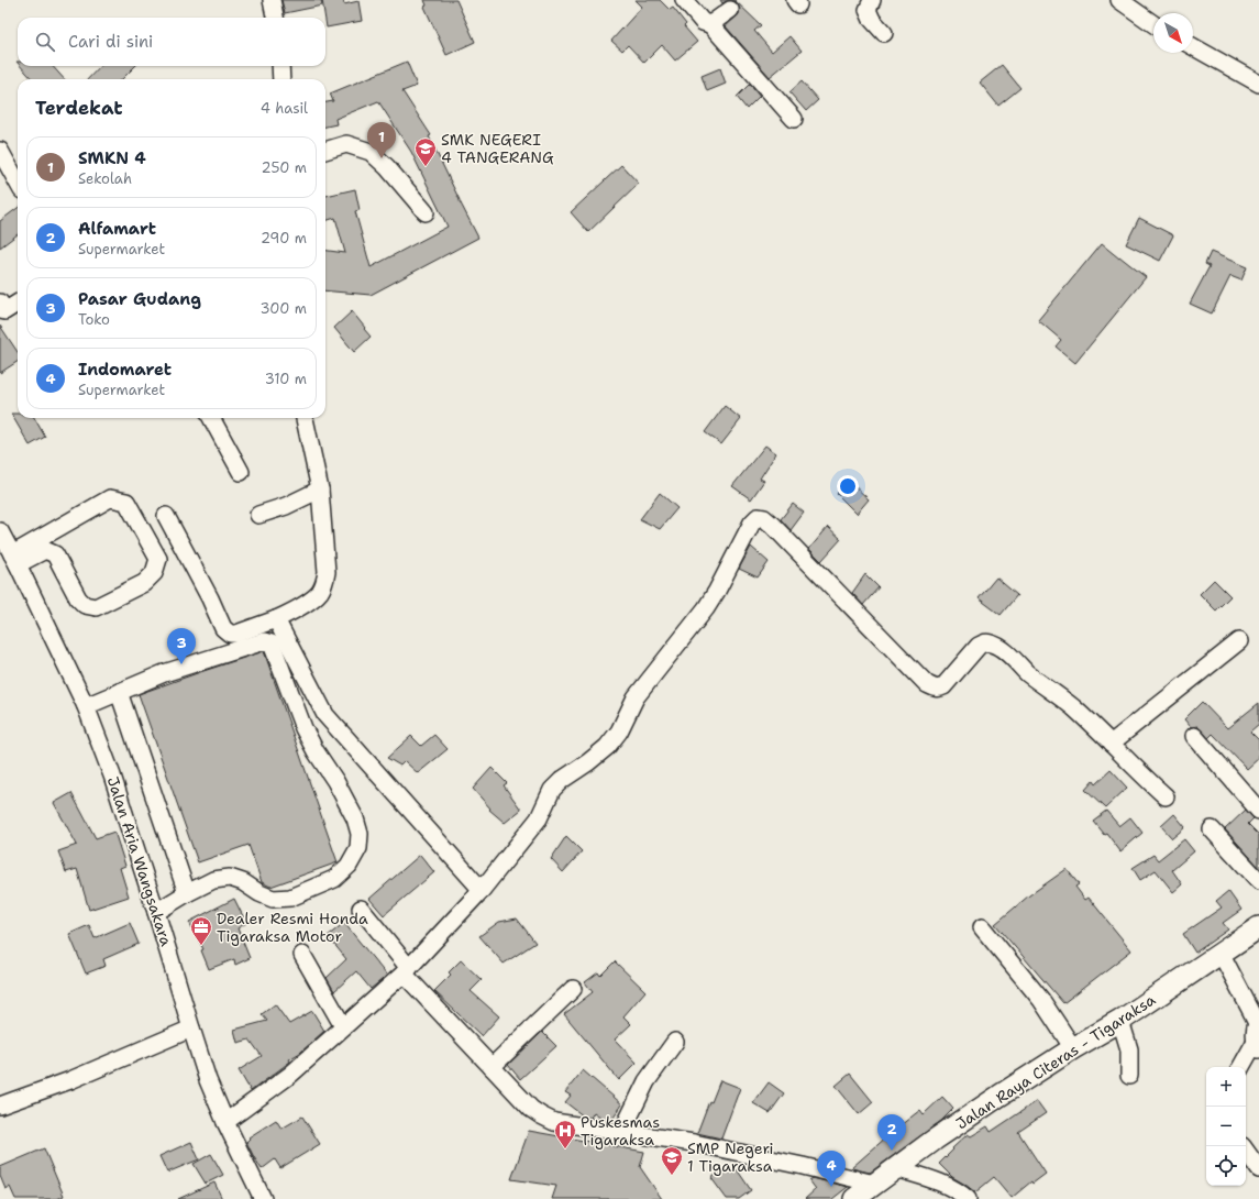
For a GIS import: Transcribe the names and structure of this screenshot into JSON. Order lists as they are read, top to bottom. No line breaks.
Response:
{"streets":{"main road":["Jalan Raya Citeras - Tigaraksa"],"street":["Jalan Aria Wangsakara"]},"places":{"school or university":["SMK NEGERI 4 TANGERANG","SMP Negeri 1 Tigaraksa"],"office":["Dealer Resmi Honda Tigaraksa Motor"],"hospital":["Puskesmas Tigaraksa"]},"north":"bottom right","page":{"search":"Cari di sini","heading":["Terdekat","4 hasil"],"pins":["1","3","2","4"],"list":[{"mark":"1","name":"SMKN 4","note":"Sekolah","value":"250 m"},{"mark":"2","name":"Alfamart","note":"Supermarket","value":"290 m"},{"mark":"3","name":"Pasar Gudang","note":"Toko","value":"300 m"},{"mark":"4","name":"Indomaret","note":"Supermarket","value":"310 m"}],"map_buttons":["+","−"]}}
